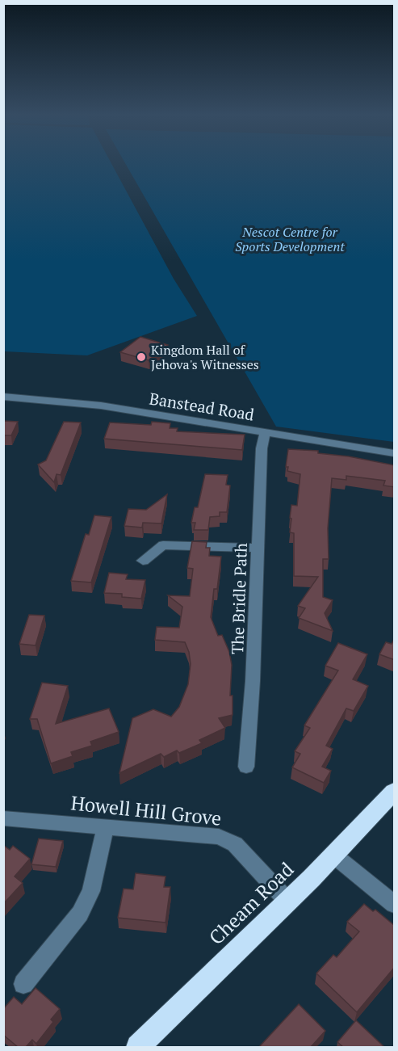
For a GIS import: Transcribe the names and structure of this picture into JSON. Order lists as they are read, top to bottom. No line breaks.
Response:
{"streets":{"highway":["Cheam Road"],"street":["Banstead Road","The Bridle Path","Howell Hill Grove"]},"crossings":[["Banstead Road","The Bridle Path"],["Howell Hill Grove","Cheam Road"]],"parks":["Nescot Centre for Sports Development"],"places":["Kingdom Hall of Jehova's Witnesses"]}
